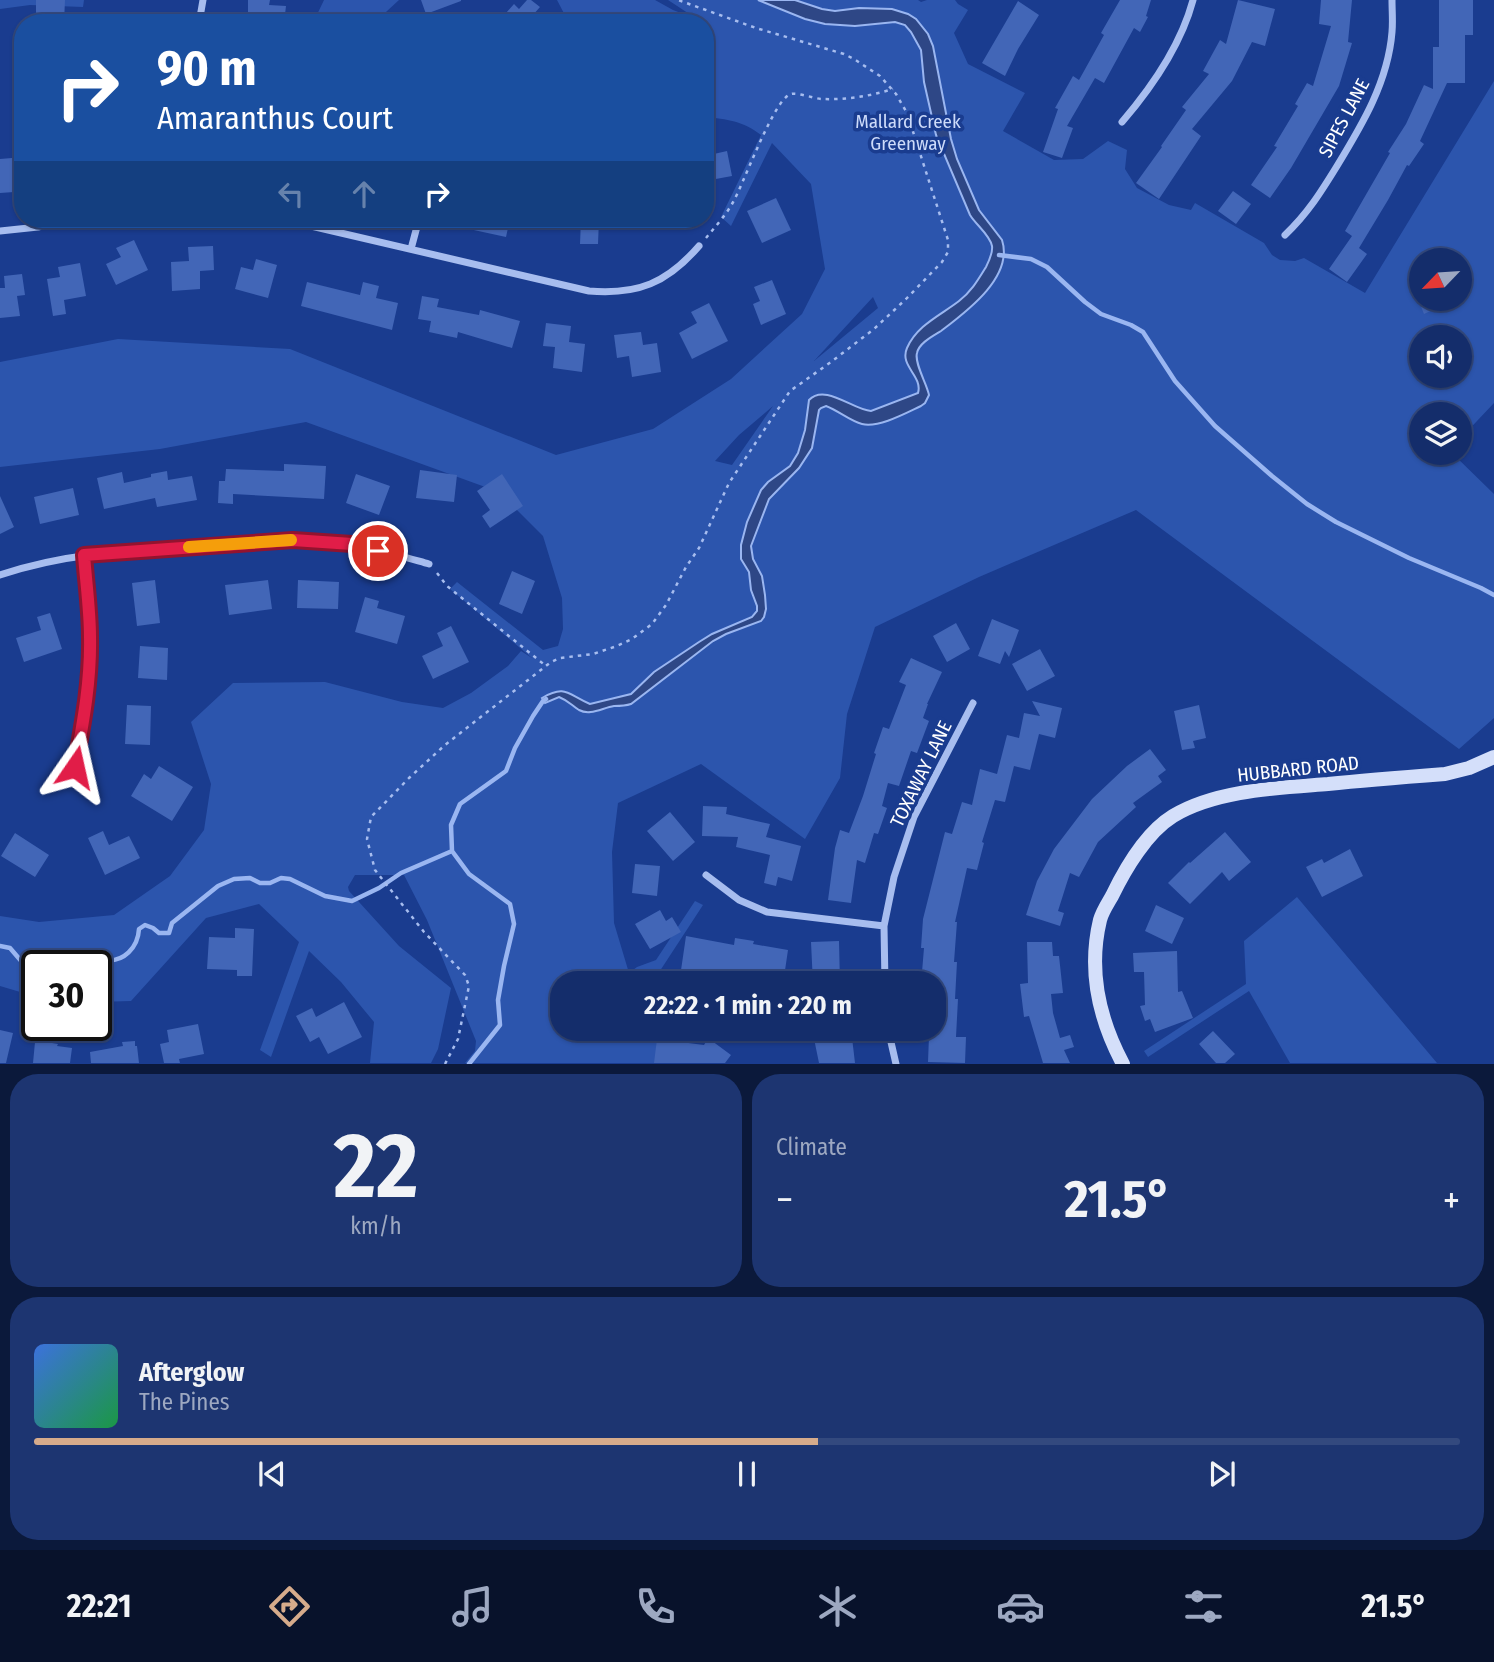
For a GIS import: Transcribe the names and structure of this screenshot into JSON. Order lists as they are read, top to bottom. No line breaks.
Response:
{"streets":{"main road":["HUBBARD ROAD"],"street":["SIPES LANE","TOXAWAY LANE"]},"parks":["Mallard Creek Greenway"],"north":"bottom left","page":{"turn":["90 m","Amaranthus Court"],"limit":"30","trip":"22:22 · 1 min · 220 m","tile":[["22","km/h"],"Climate"],"heat":["−","21.5°","+"],"song":["Afterglow","The Pines"],"tabs":["22:21","21.5°"]}}
